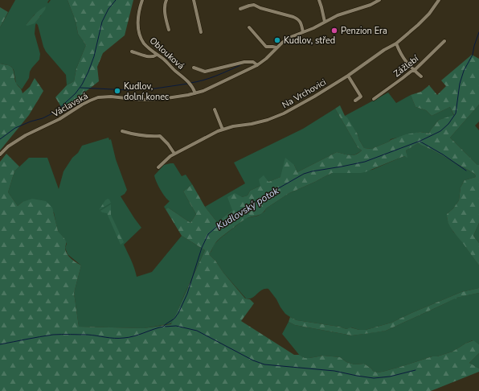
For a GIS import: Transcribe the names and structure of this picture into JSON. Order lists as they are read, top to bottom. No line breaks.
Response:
{"streets":{"street":["Oblouková","Zážlebí","Na Vrchovici","Václavská"]},"crossings":[["Oblouková","Václavská"]],"water":["Kudlovský potok"],"places":["Penzion Era","Kudlov, střed","Kudlov, dolní konec"]}
